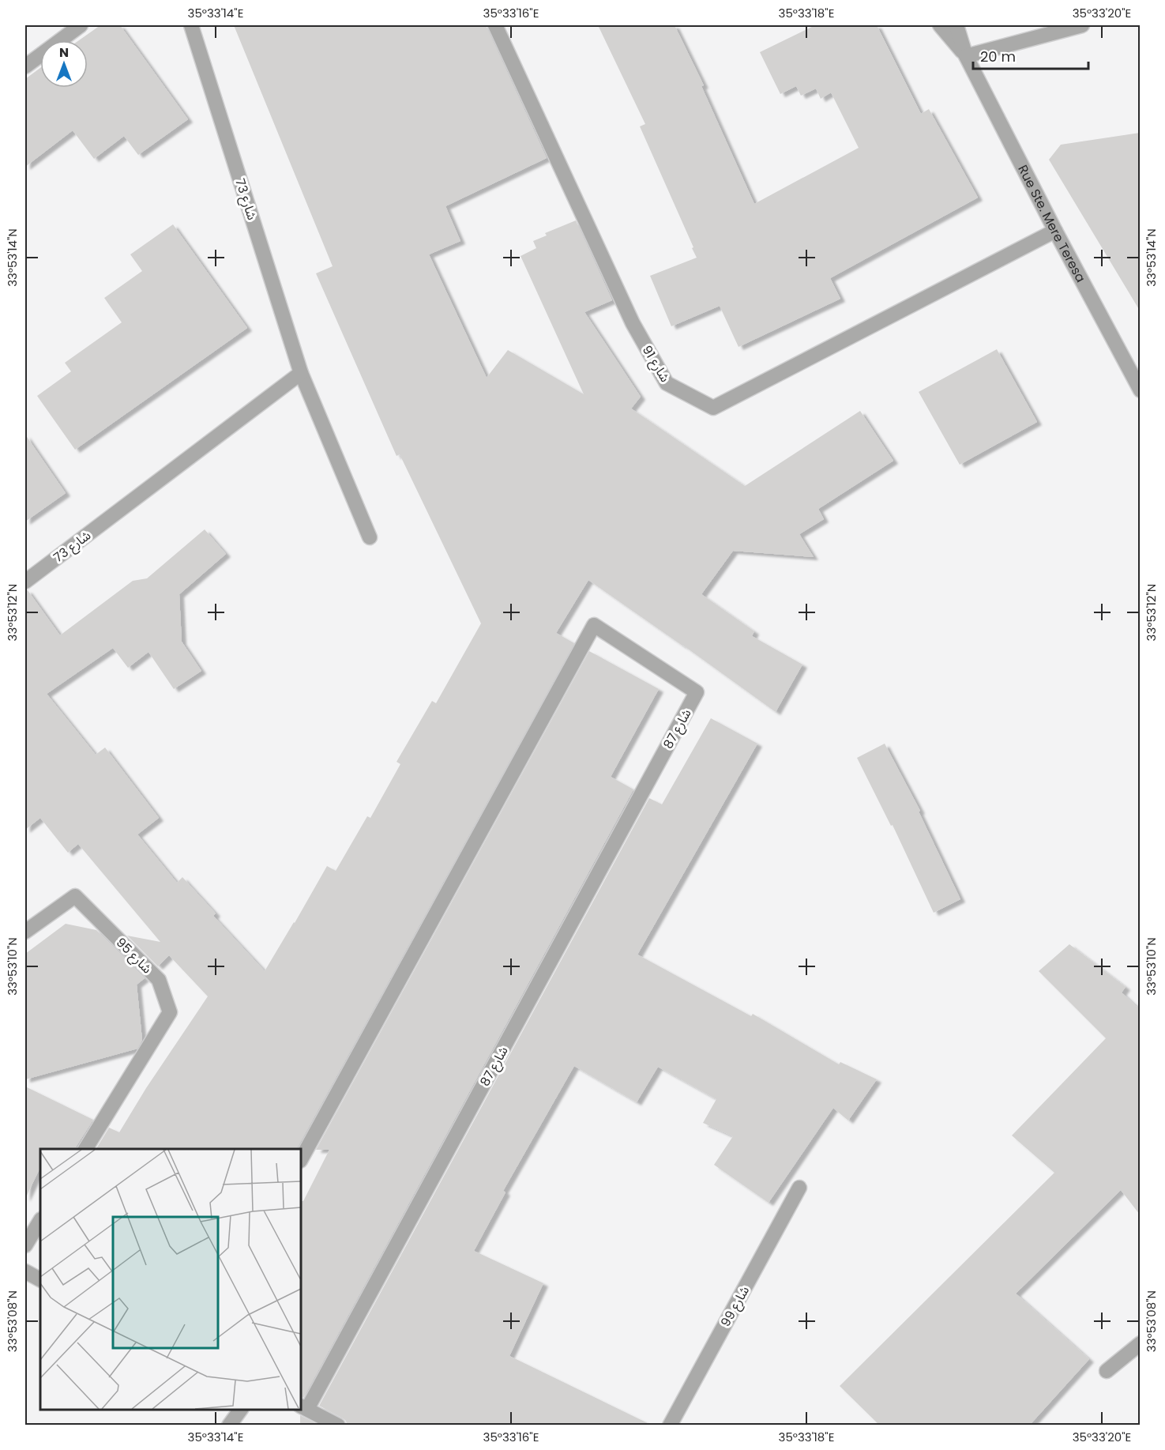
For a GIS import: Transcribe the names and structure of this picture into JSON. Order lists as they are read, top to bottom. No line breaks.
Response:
{"streets":{"street":["شارع 73","Rue Ste. Mere Teresa","شارع 91","شارع 87","شارع 95","شارع 99"]},"crossings":[["Rue Ste. Mere Teresa","شارع 91"]],"scale_bar":"20 m","north":"top","coordinates":["35°33'14\"E","35°33'16\"E","35°33'18\"E","35°33'20\"E","33°53'14\"N","33°53'12\"N","33°53'10\"N","33°53'08\"N"]}
